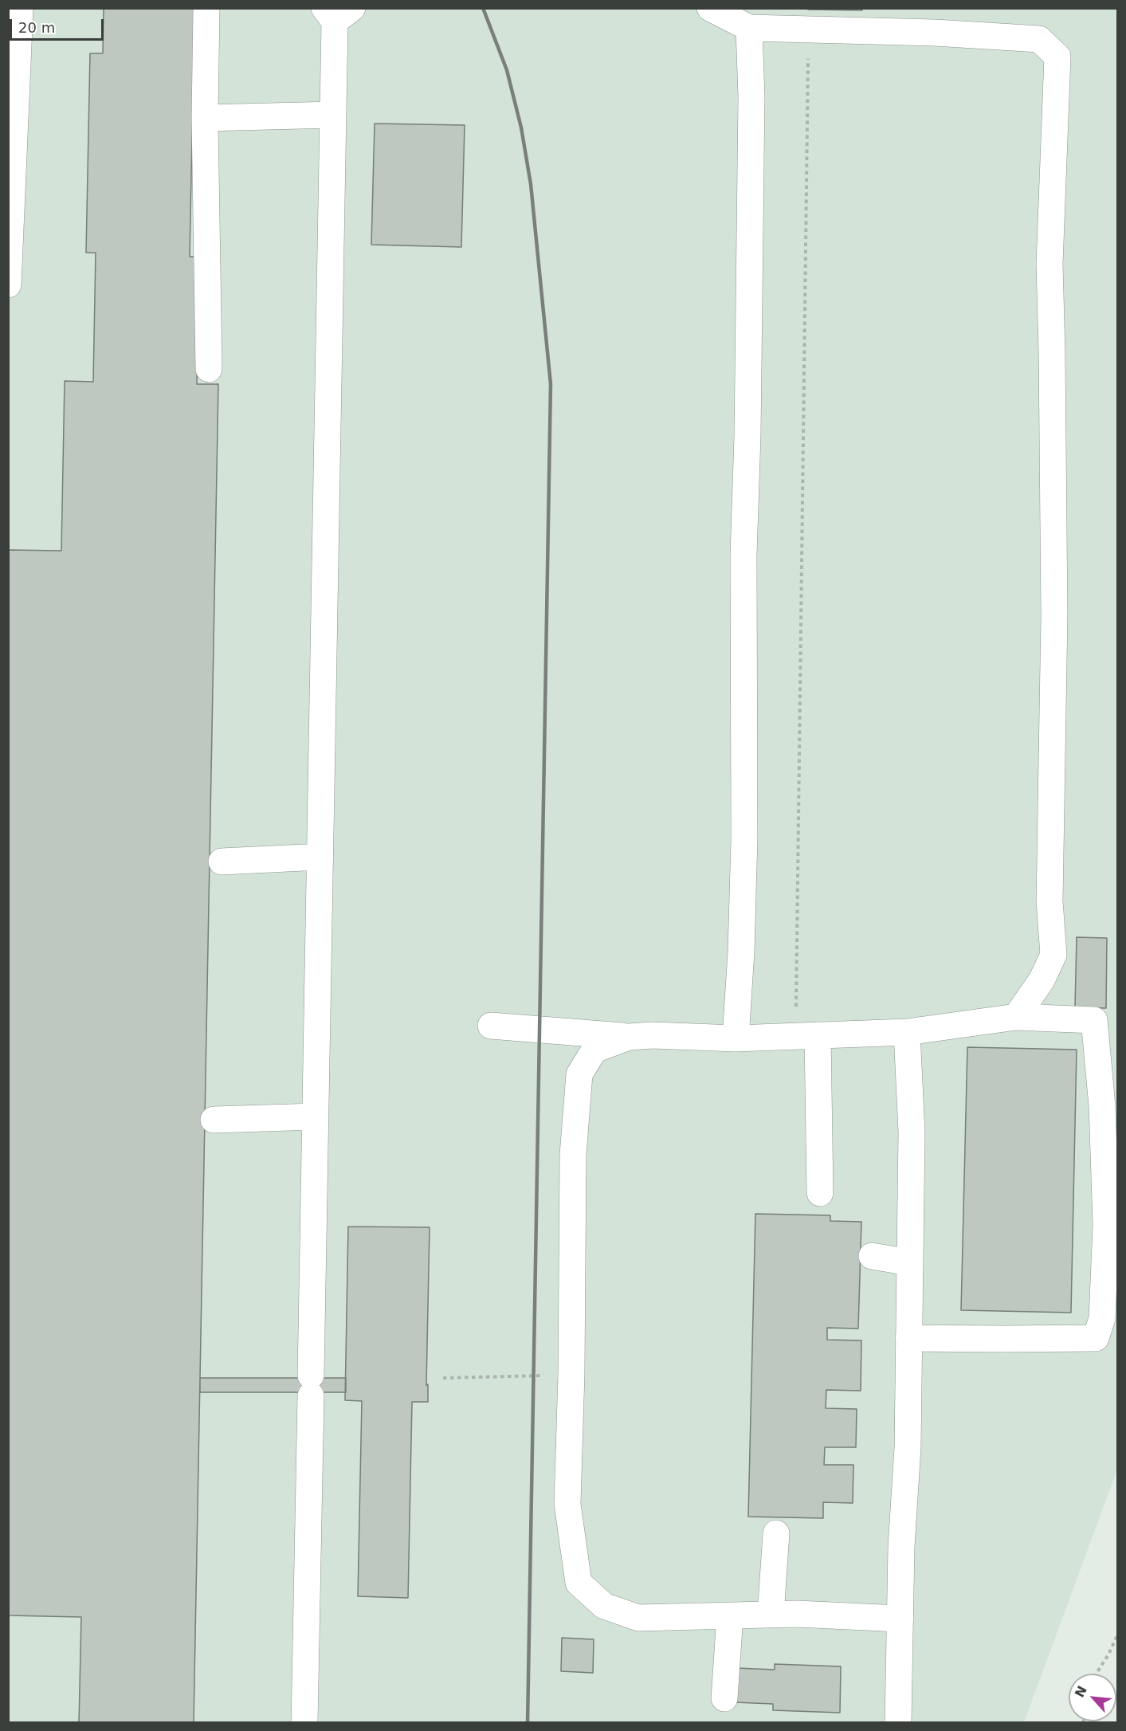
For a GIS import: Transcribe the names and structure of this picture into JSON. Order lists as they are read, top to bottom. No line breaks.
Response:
{"scale_bar":"20 m","north":"top left"}
